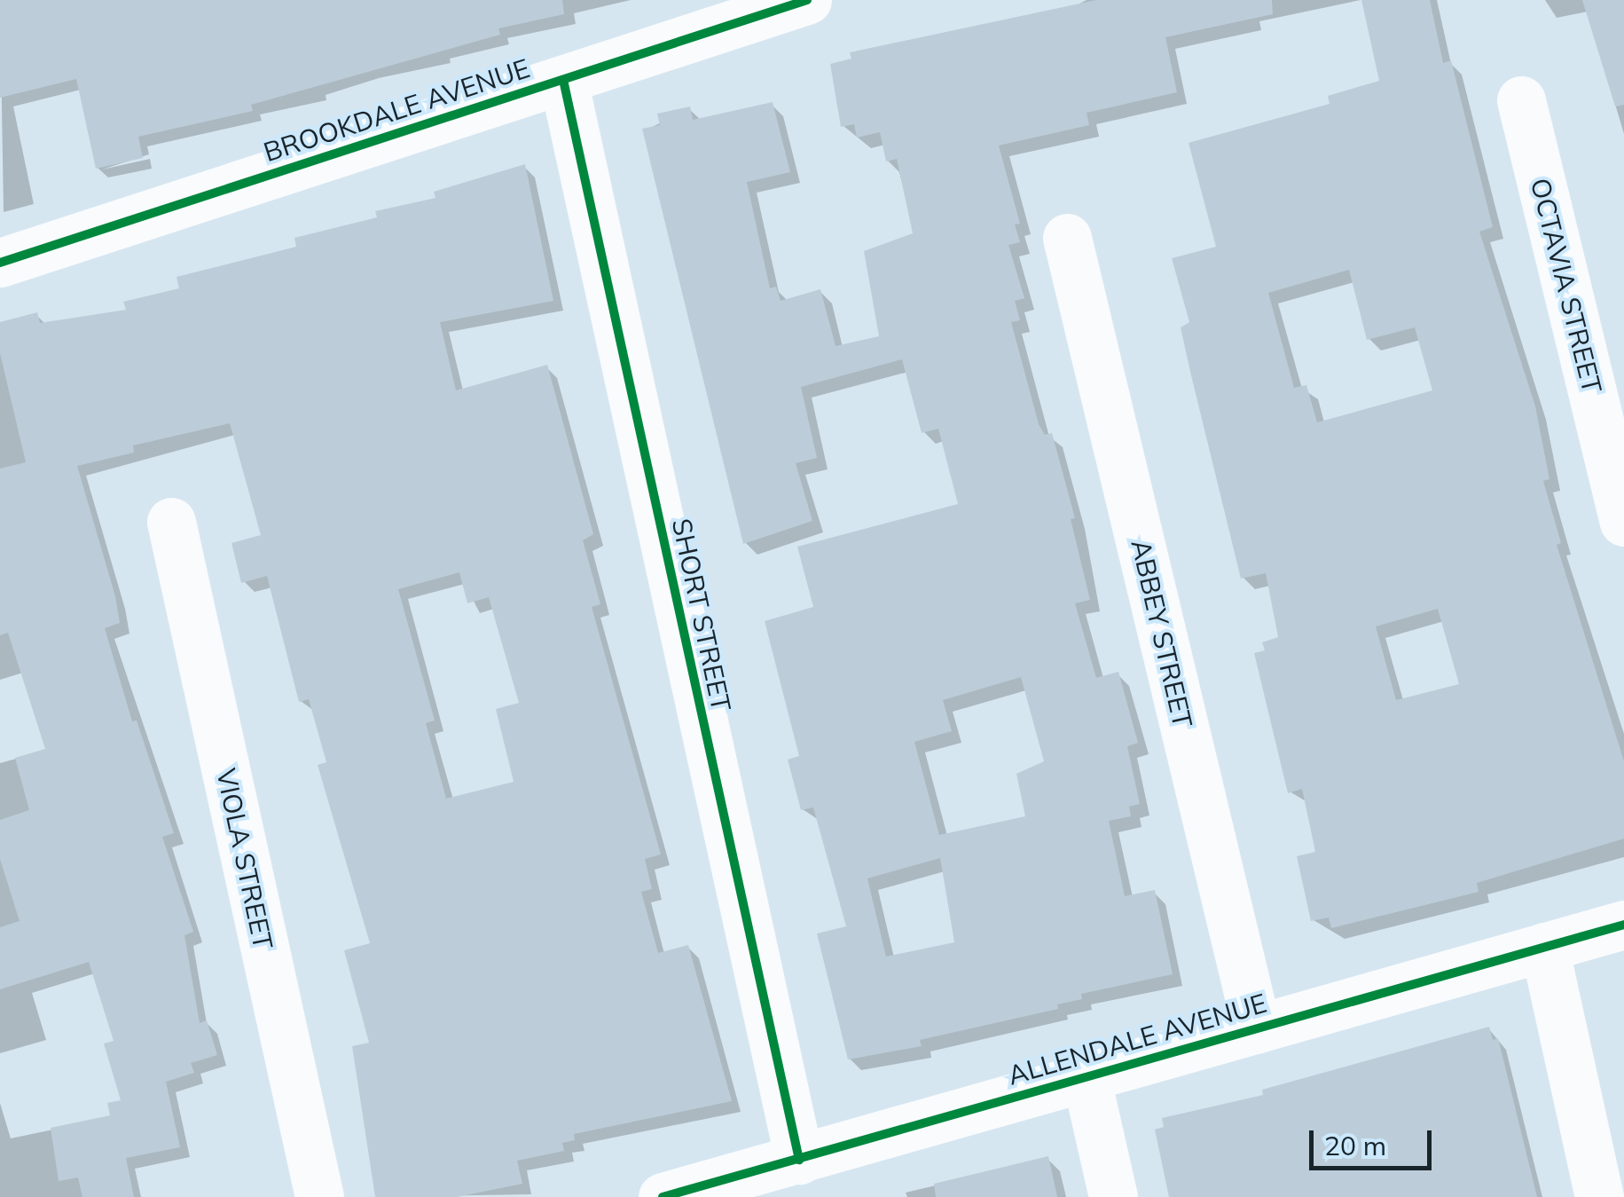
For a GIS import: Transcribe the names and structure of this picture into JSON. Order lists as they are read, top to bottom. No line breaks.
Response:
{"streets":{"street":["BROOKDALE AVENUE","OCTAVIA STREET","SHORT STREET","ABBEY STREET","VIOLA STREET","ALLENDALE AVENUE"]},"crossings":[["BROOKDALE AVENUE","SHORT STREET"],["SHORT STREET","ALLENDALE AVENUE"],["ABBEY STREET","ALLENDALE AVENUE"]],"scale_bar":"20 m"}
